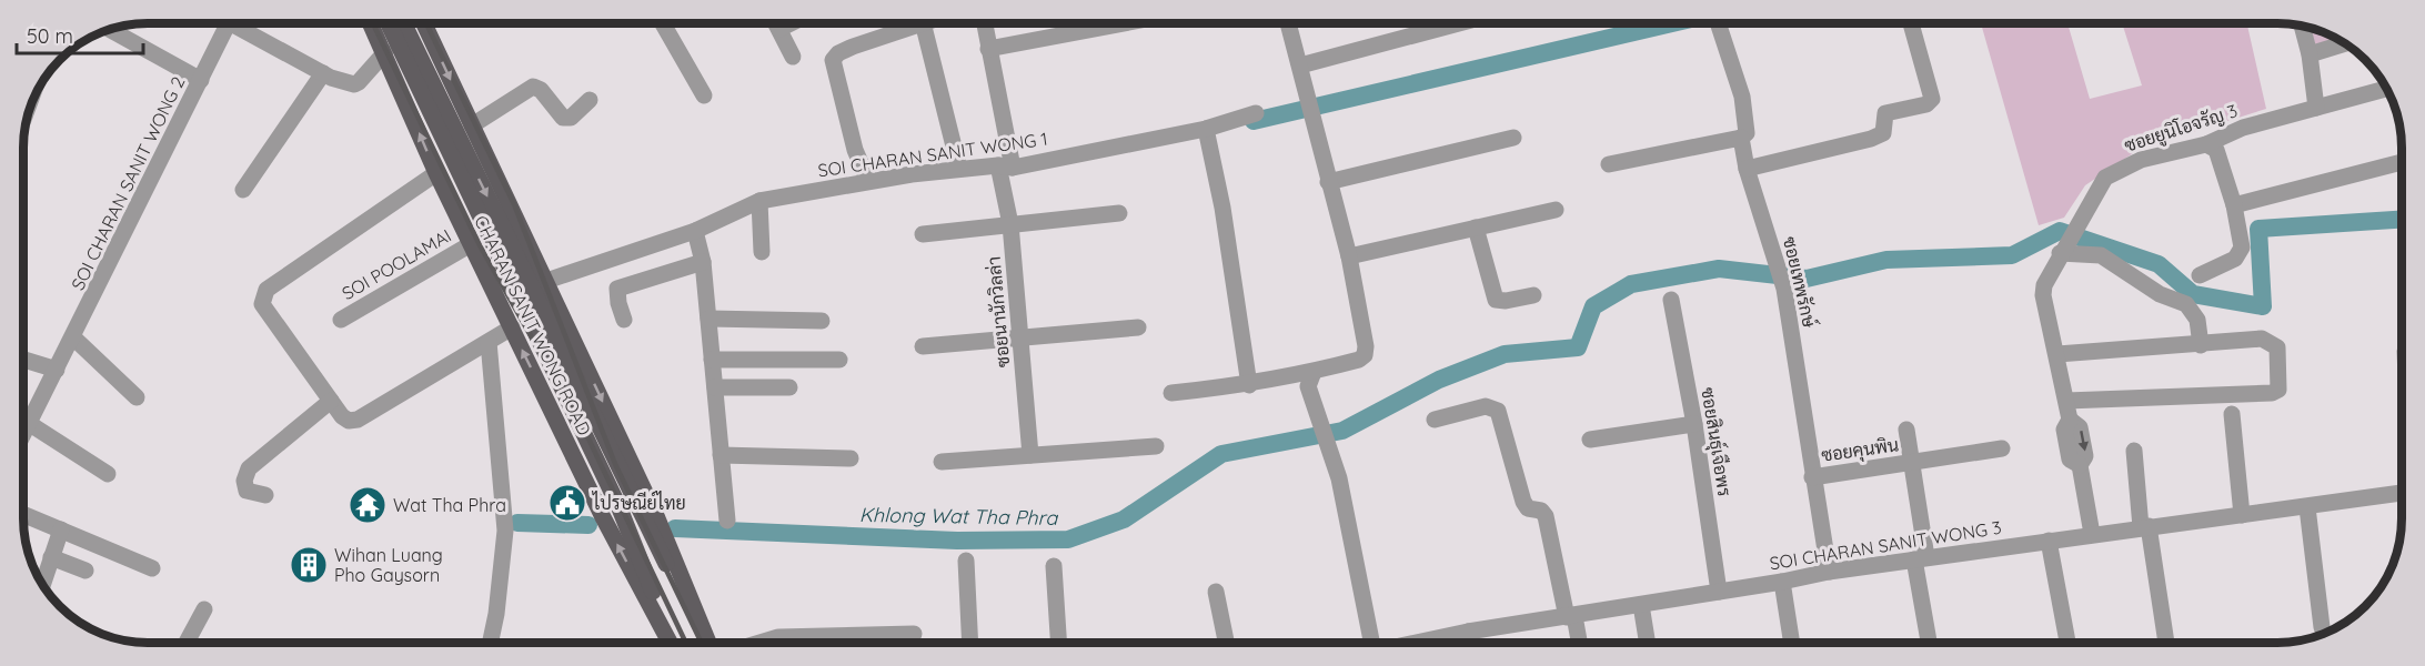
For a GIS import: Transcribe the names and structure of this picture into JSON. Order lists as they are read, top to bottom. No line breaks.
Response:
{"streets":{"main road":["CHARAN SANIT WONG ROAD"],"street":["ซอยยูนิโอจรัญ 3","SOI CHARAN SANIT WONG 1","SOI CHARAN SANIT WONG 2","SOI POOLAMAI","ซอยเทพรักษ์","ซอยนานักวิลล่า","ซอยสินธุ์เจือพร","ซอยคุนพิน","SOI CHARAN SANIT WONG 3"]},"crossings":[["ซอยยูนิโอจรัญ 3","SOI CHARAN SANIT WONG 3"],["SOI CHARAN SANIT WONG 1","ซอยนานักวิลล่า"],["SOI CHARAN SANIT WONG 1","CHARAN SANIT WONG ROAD"],["SOI CHARAN SANIT WONG 2","CHARAN SANIT WONG ROAD"],["SOI POOLAMAI","CHARAN SANIT WONG ROAD"],["ซอยเทพรักษ์","ซอยคุนพิน"],["ซอยเทพรักษ์","SOI CHARAN SANIT WONG 3"],["ซอยสินธุ์เจือพร","SOI CHARAN SANIT WONG 3"],["ซอยคุนพิน","SOI CHARAN SANIT WONG 3"]],"water":["Khlong Wat Tha Phra"],"places":{"public building":["ไปรษณีย์ไทย"],"temple":["Wat Tha Phra"],"building":["Wihan Luang Pho Gaysorn"]},"scale_bar":"50 m"}
